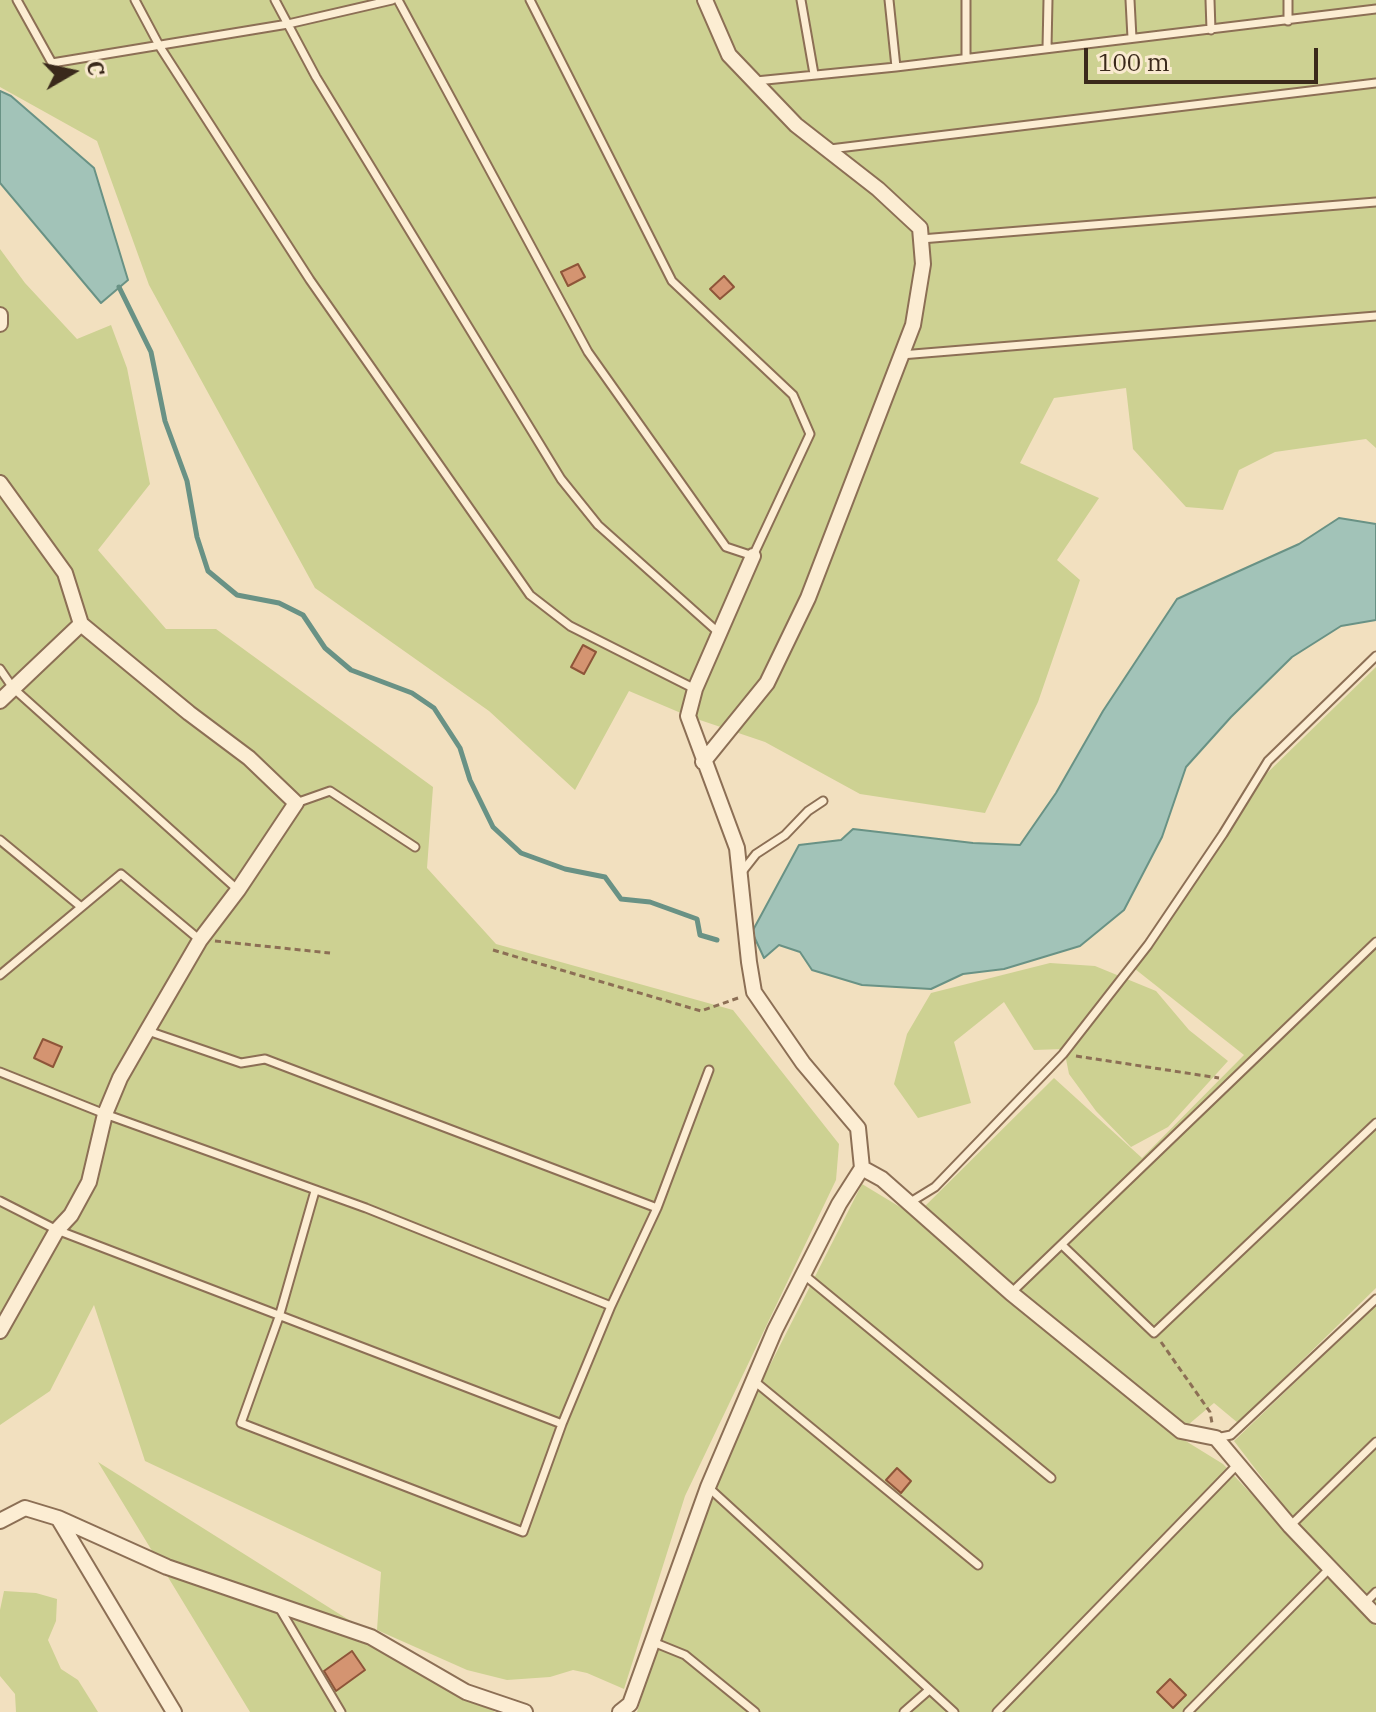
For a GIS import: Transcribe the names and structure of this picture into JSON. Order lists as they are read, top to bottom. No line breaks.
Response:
{"scale_bar":"100 m","north":"right"}
